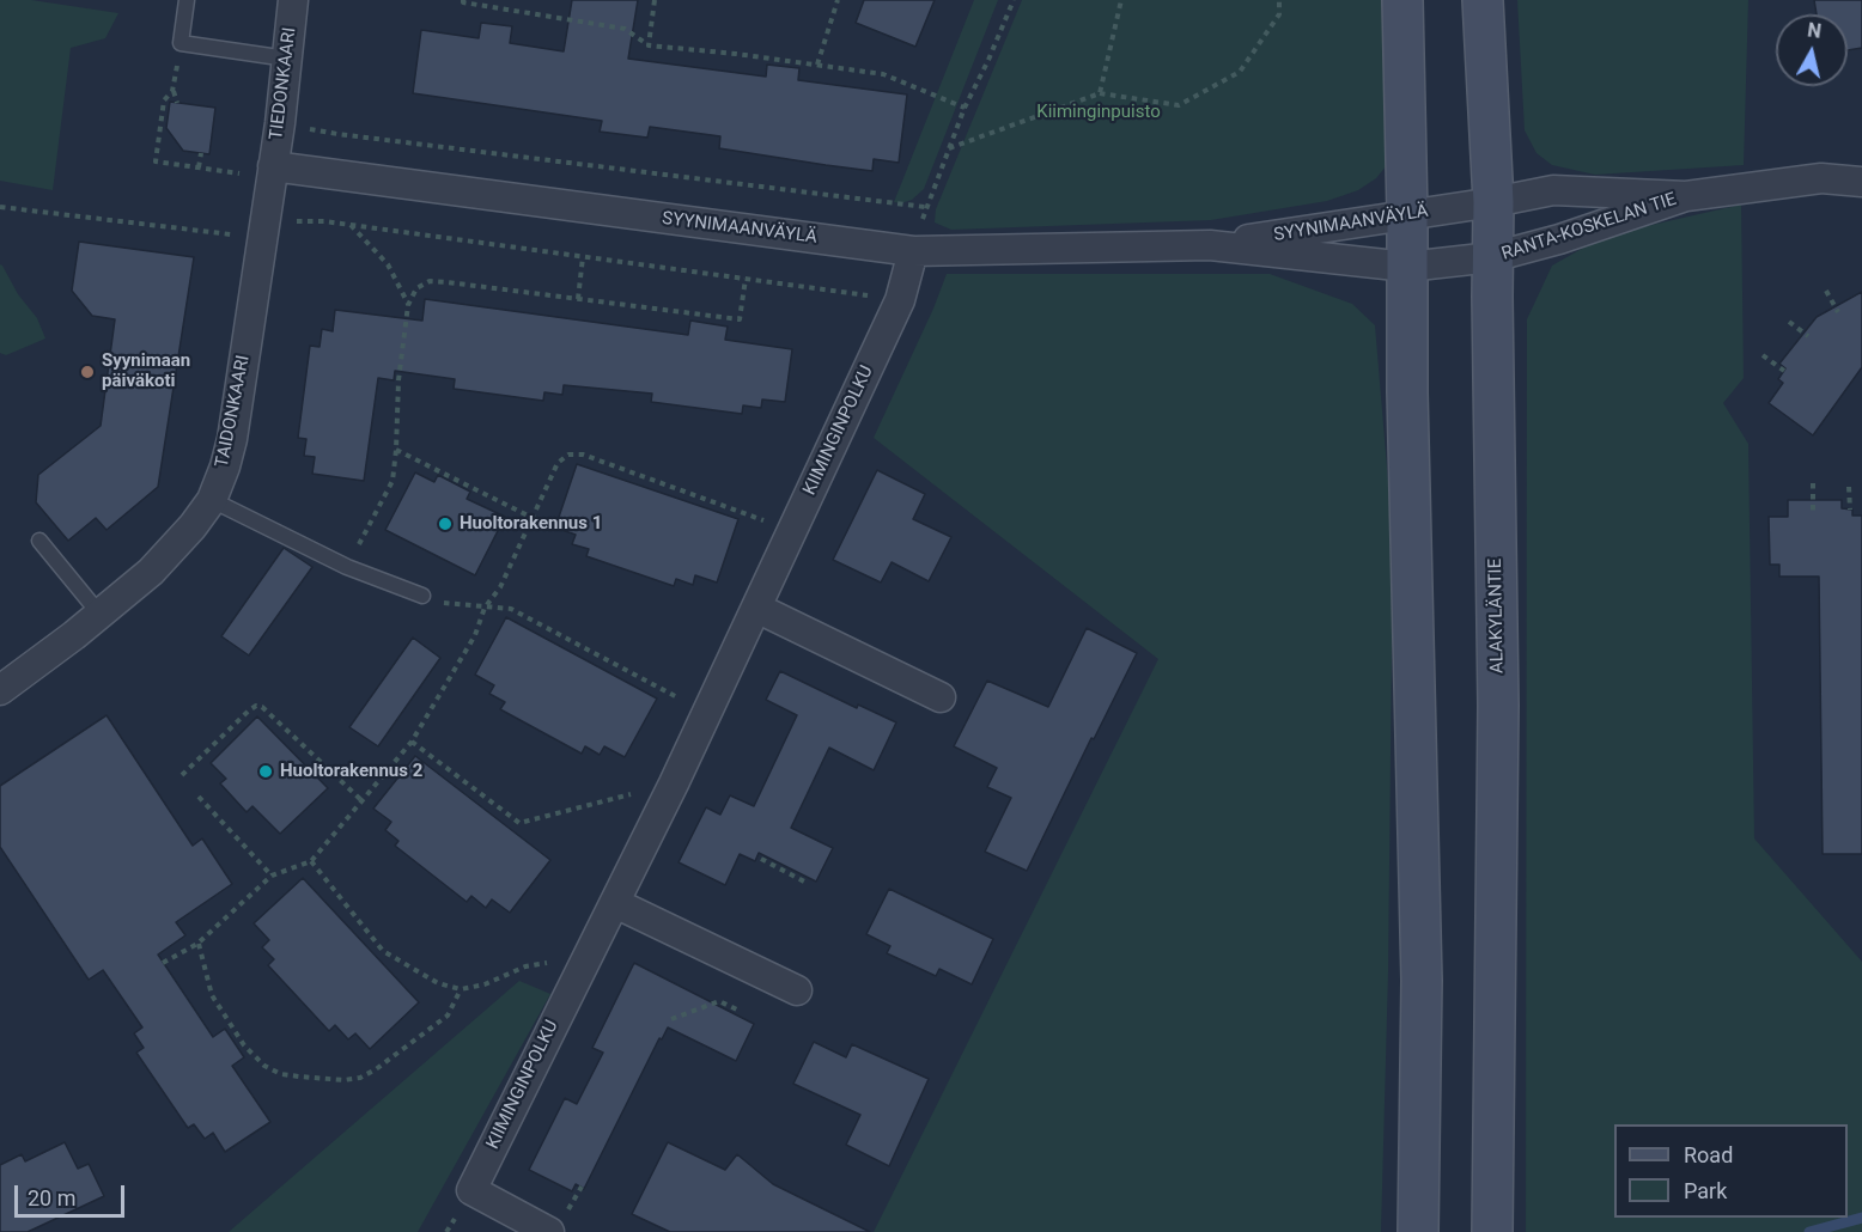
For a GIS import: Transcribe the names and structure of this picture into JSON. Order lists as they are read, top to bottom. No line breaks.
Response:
{"streets":{"main road":["ALAKYLÄNTIE"],"street":["TIEDONKAARI","SYYNIMAANVÄYLÄ","RANTA-KOSKELAN TIE","TAIDONKAARI","KIIMINGINPOLKU"]},"crossings":[["TIEDONKAARI","SYYNIMAANVÄYLÄ"],["TIEDONKAARI","TAIDONKAARI"],["SYYNIMAANVÄYLÄ","RANTA-KOSKELAN TIE"],["SYYNIMAANVÄYLÄ","TAIDONKAARI"],["SYYNIMAANVÄYLÄ","KIIMINGINPOLKU"],["SYYNIMAANVÄYLÄ","ALAKYLÄNTIE"],["RANTA-KOSKELAN TIE","ALAKYLÄNTIE"]],"parks":["Kiiminginpuisto"],"places":["Syynimaan päiväkoti","Huoltorakennus 1","Huoltorakennus 2"],"legend":["Road","Park"],"scale_bar":"20 m","north":"top"}
